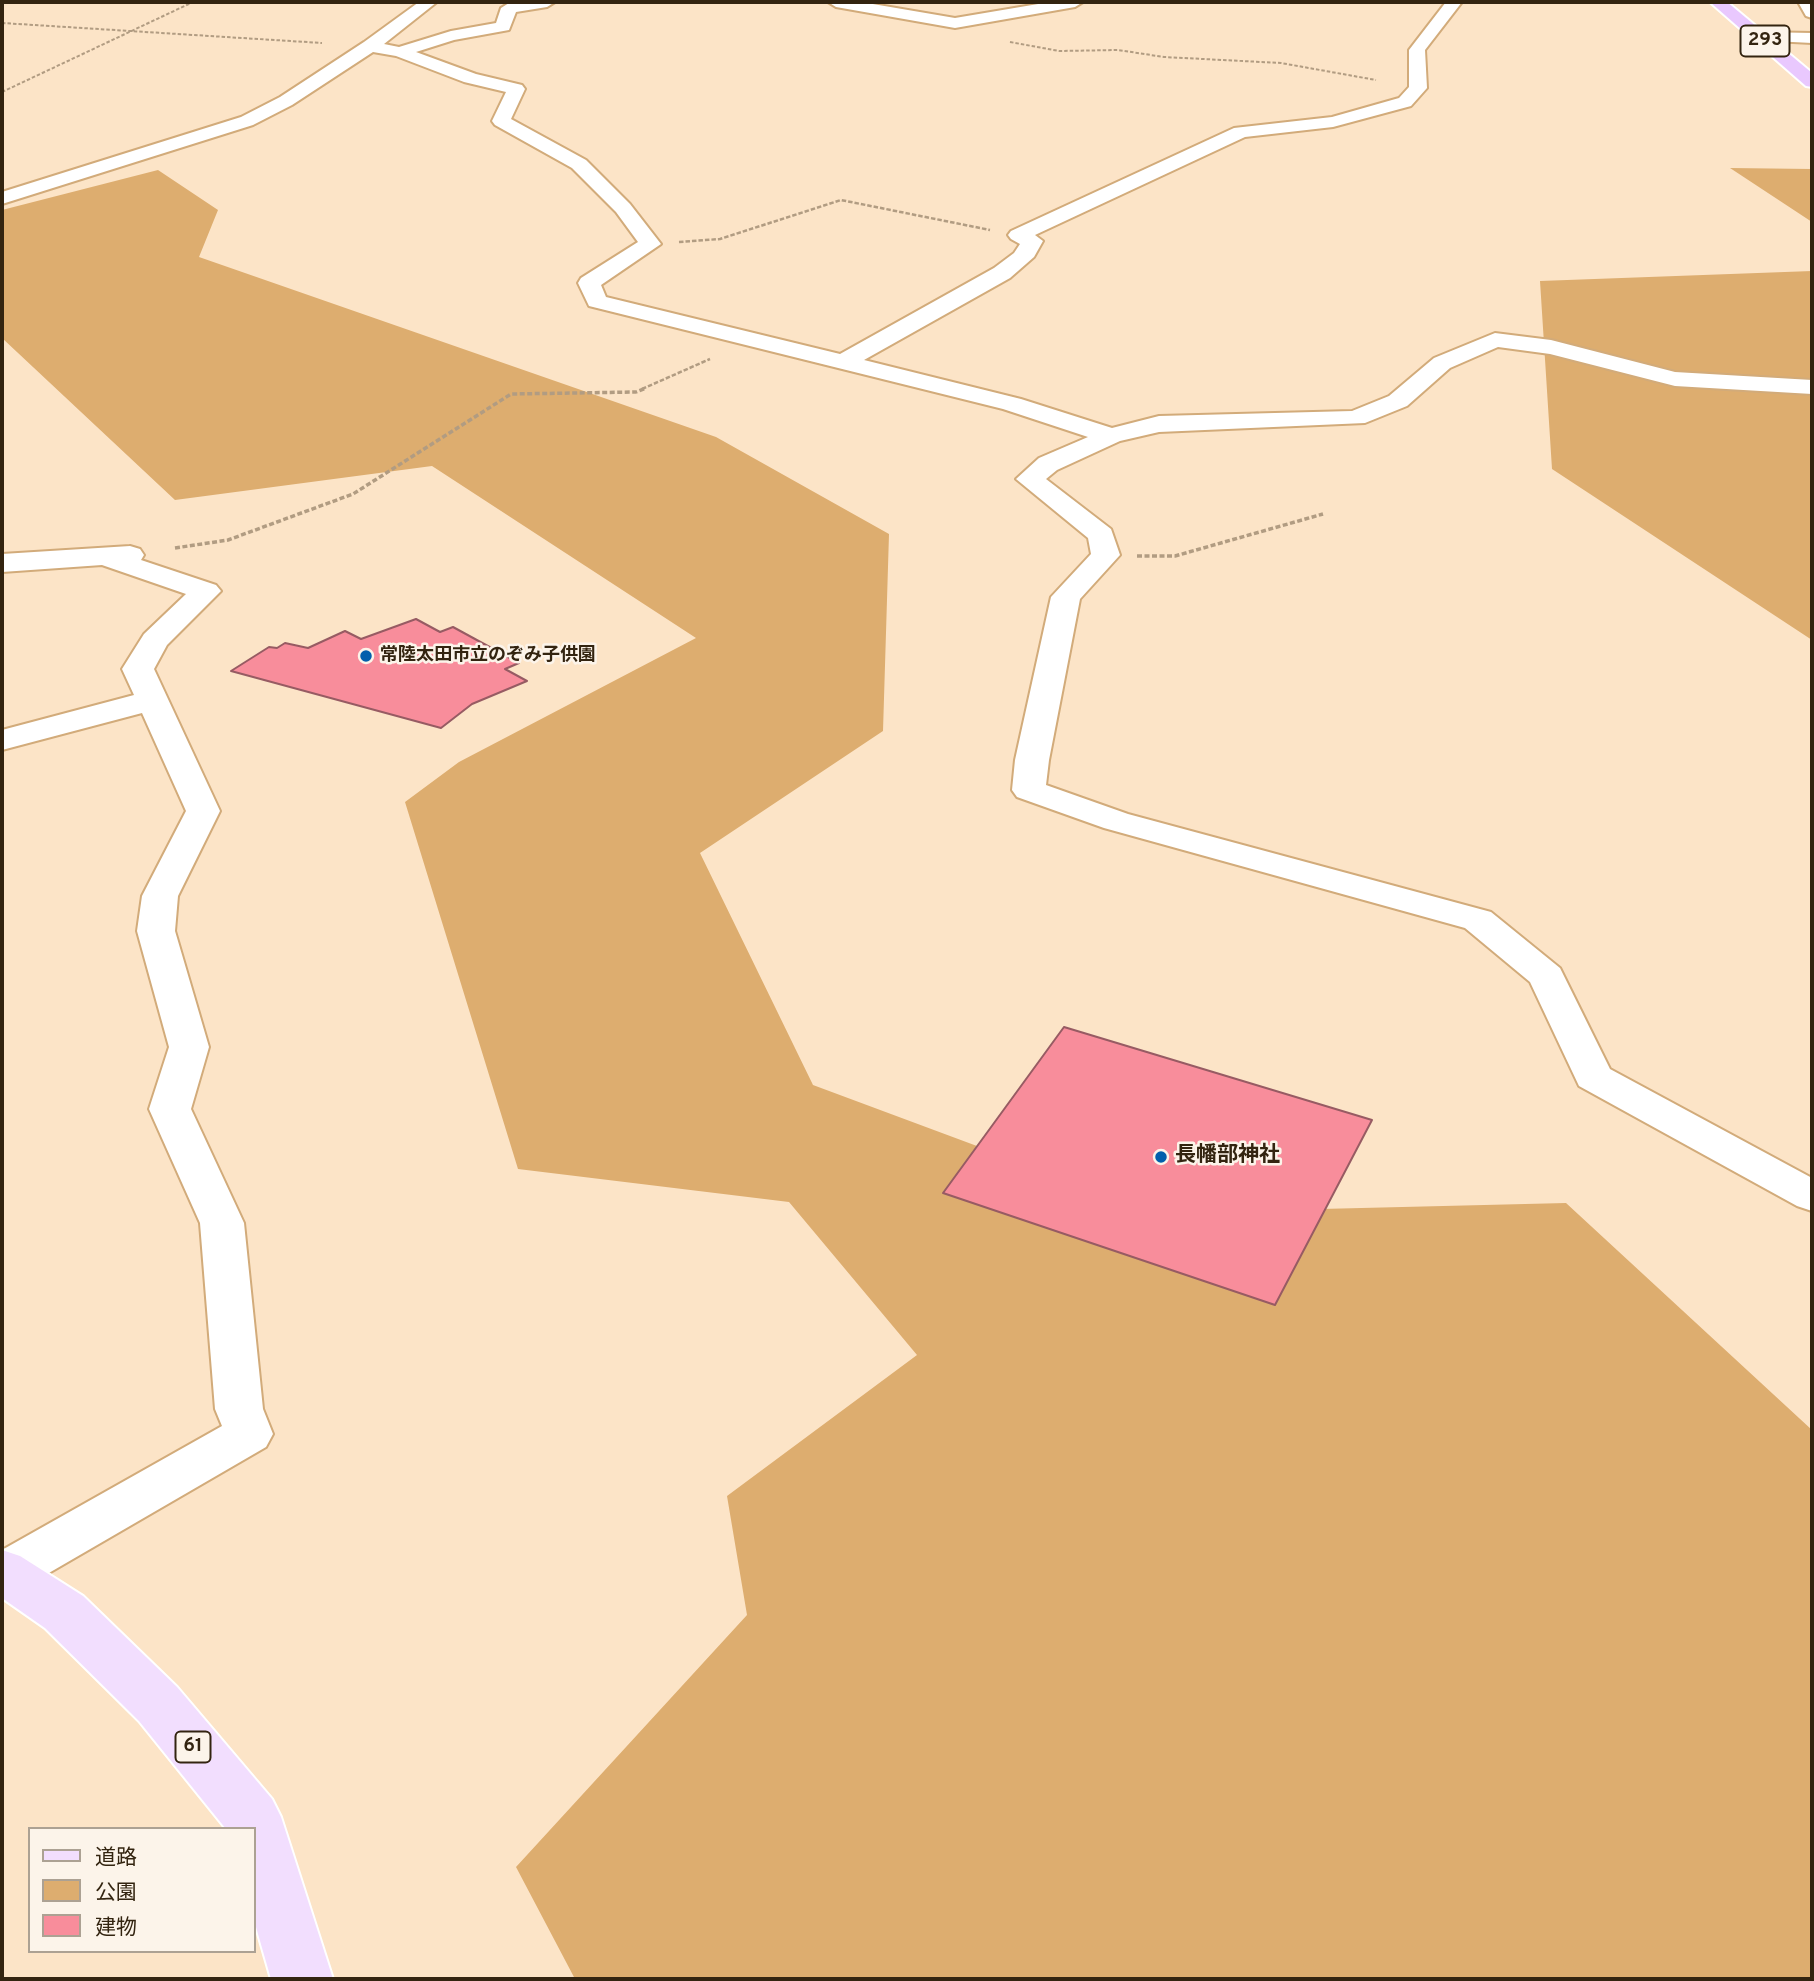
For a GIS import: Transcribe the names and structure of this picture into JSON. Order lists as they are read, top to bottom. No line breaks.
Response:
{"streets":{"highway":["293"],"main road":["61"]},"places":["常陸太田市立のぞみ子供園","長幡部神社"],"legend":["道路","公園","建物"]}
